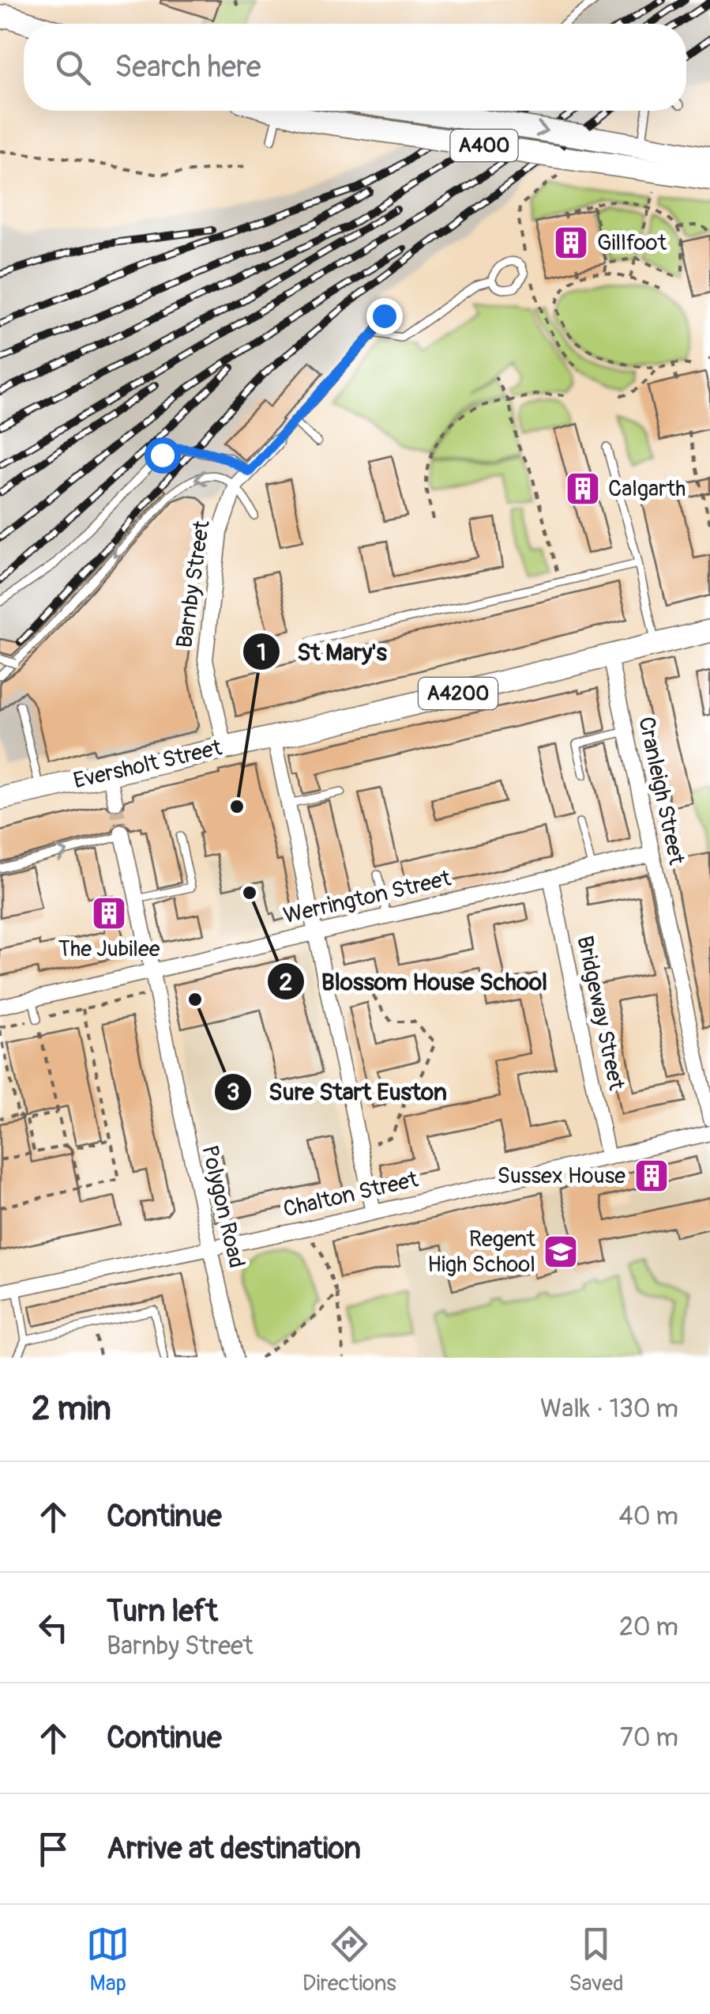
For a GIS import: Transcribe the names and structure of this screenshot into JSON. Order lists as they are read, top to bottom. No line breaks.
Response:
{"streets":{"main road":["A400","A4200","Eversholt Street"],"street":["Barnby Street","Cranleigh Street","Werrington Street","Bridgeway Street","Chalton Street","Polygon Road"]},"crossings":[["Barnby Street","Eversholt Street"],["Eversholt Street","Cranleigh Street"],["Cranleigh Street","Werrington Street"],["Werrington Street","Bridgeway Street"],["Werrington Street","Polygon Road"],["Bridgeway Street","Chalton Street"],["Chalton Street","Polygon Road"]],"places":{"building":["Gillfoot","Calgarth","The Jubilee","Sussex House"],"other":["St Mary's","Blossom House School","Sure Start Euston"],"school or university":["Regent High School"]},"page":{"search":"Search here","heading":["2 min","Walk · 130 m"],"list":[["Continue","40 m"],["Turn left","Barnby Street","20 m"],["Continue","70 m"],"Arrive at destination"],"nav":["Map","Directions","Saved"]}}
